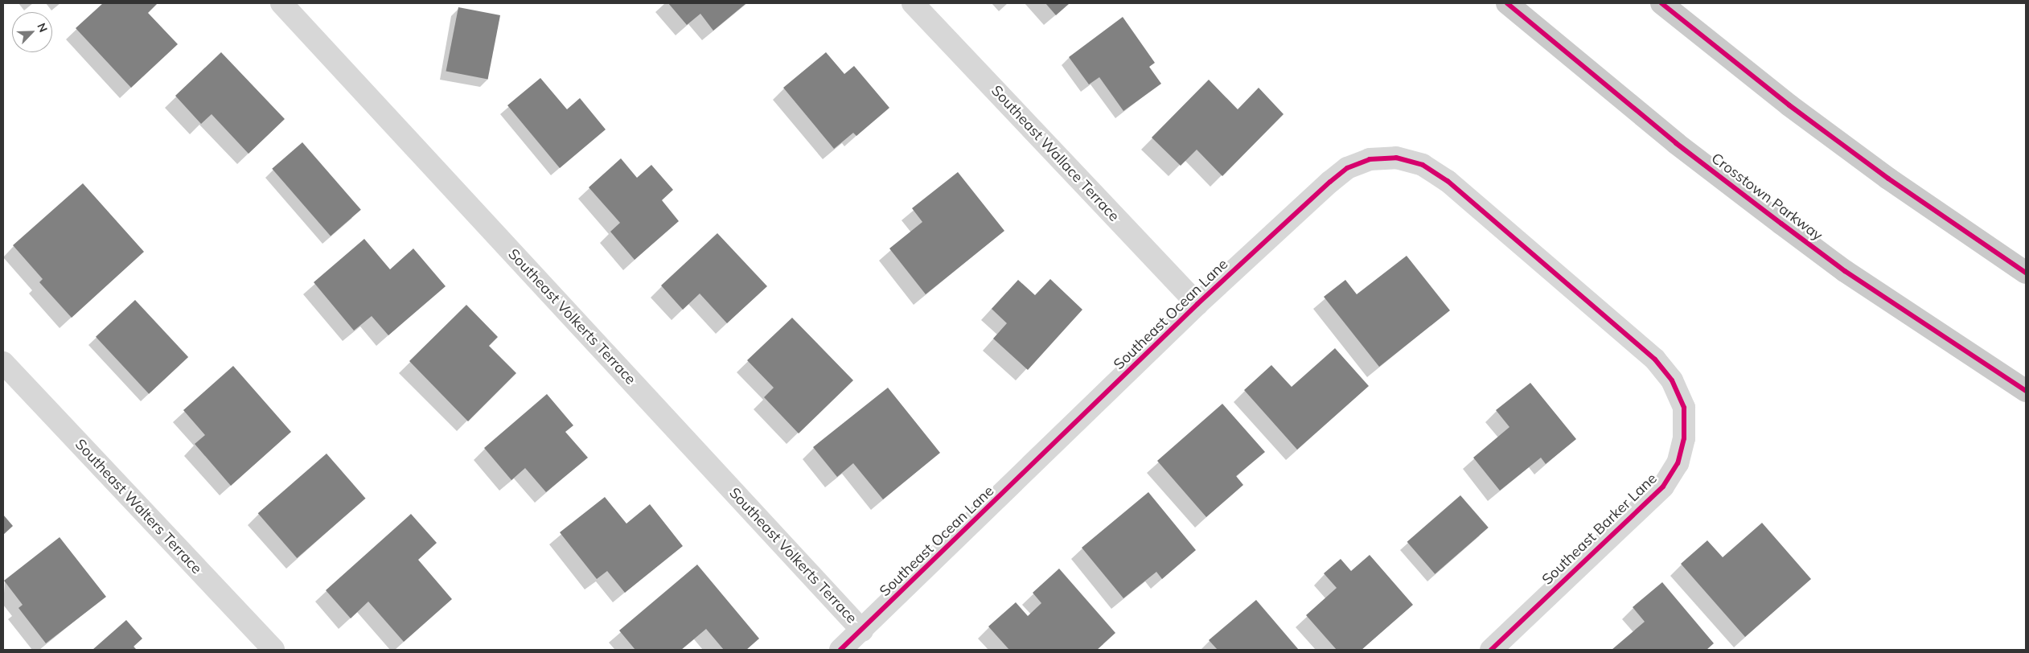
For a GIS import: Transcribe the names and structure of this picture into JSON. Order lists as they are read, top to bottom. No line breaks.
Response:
{"streets":{"main road":["Crosstown Parkway"],"street":["Southeast Wallace Terrace","Southeast Ocean Lane","Southeast Volkerts Terrace","Southeast Walters Terrace","Southeast Barker Lane"]},"crossings":[["Southeast Wallace Terrace","Southeast Ocean Lane"],["Southeast Ocean Lane","Southeast Volkerts Terrace"],["Southeast Ocean Lane","Southeast Barker Lane"]],"north":"top right"}
